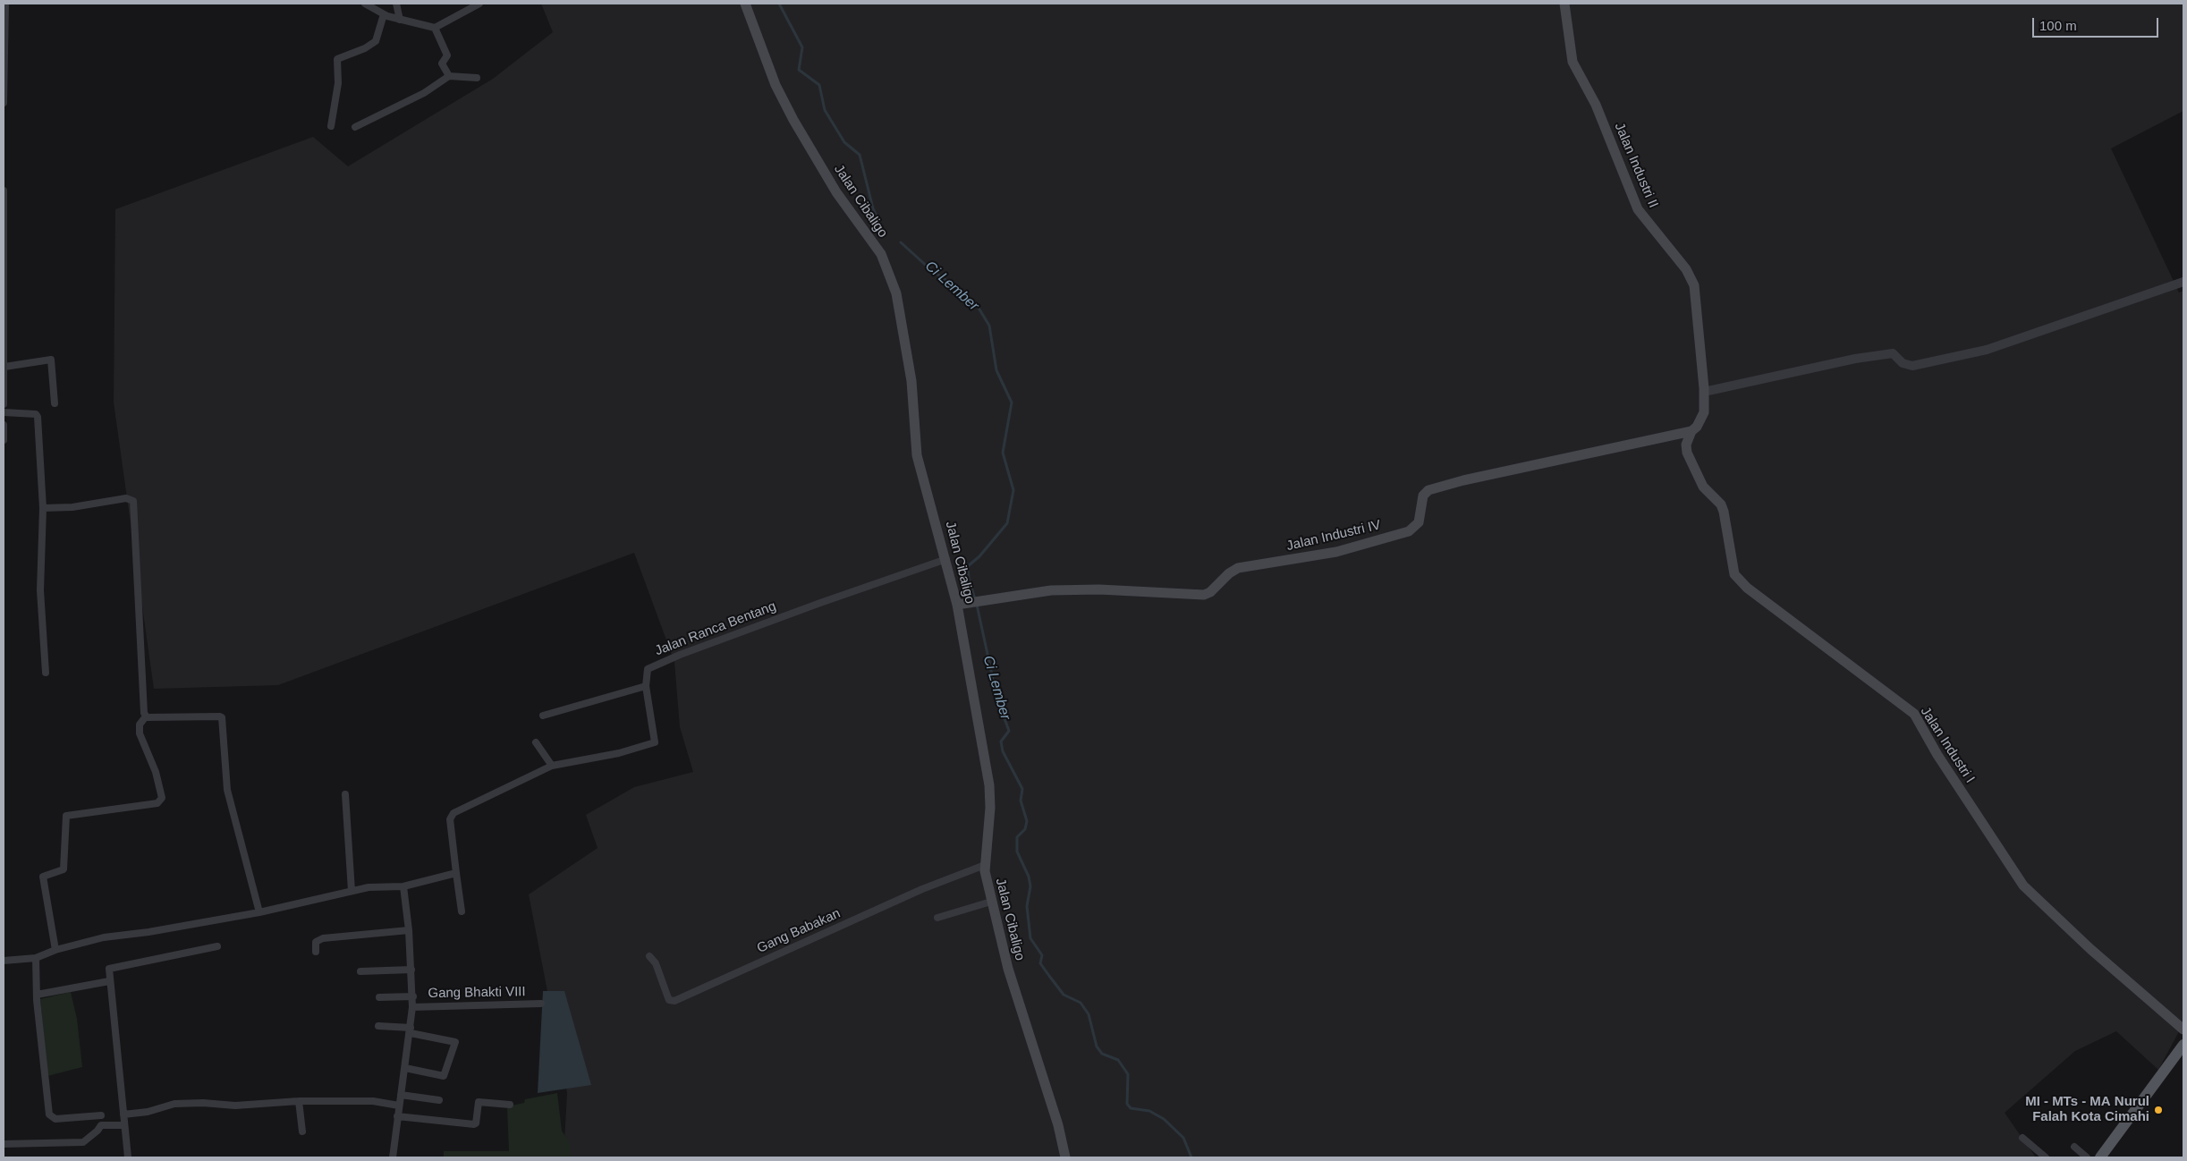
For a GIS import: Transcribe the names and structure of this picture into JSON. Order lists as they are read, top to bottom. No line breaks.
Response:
{"streets":{"main road":["Jalan Industri II","Jalan Cibaligo","Jalan Industri IV","Jalan Industri I"],"street":["Jalan Ranca Bentang","Gang Babakan","Gang Bhakti VIII"]},"crossings":[["Jalan Industri II","Jalan Industri IV"],["Jalan Industri II","Jalan Industri I"],["Jalan Cibaligo","Jalan Industri IV"],["Jalan Cibaligo","Jalan Ranca Bentang"],["Jalan Cibaligo","Gang Babakan"],["Jalan Industri IV","Jalan Industri I"]],"water":["Ci Lember"],"places":["MI - MTs - MA Nurul Falah Kota Cimahi"],"scale_bar":"100 m"}
